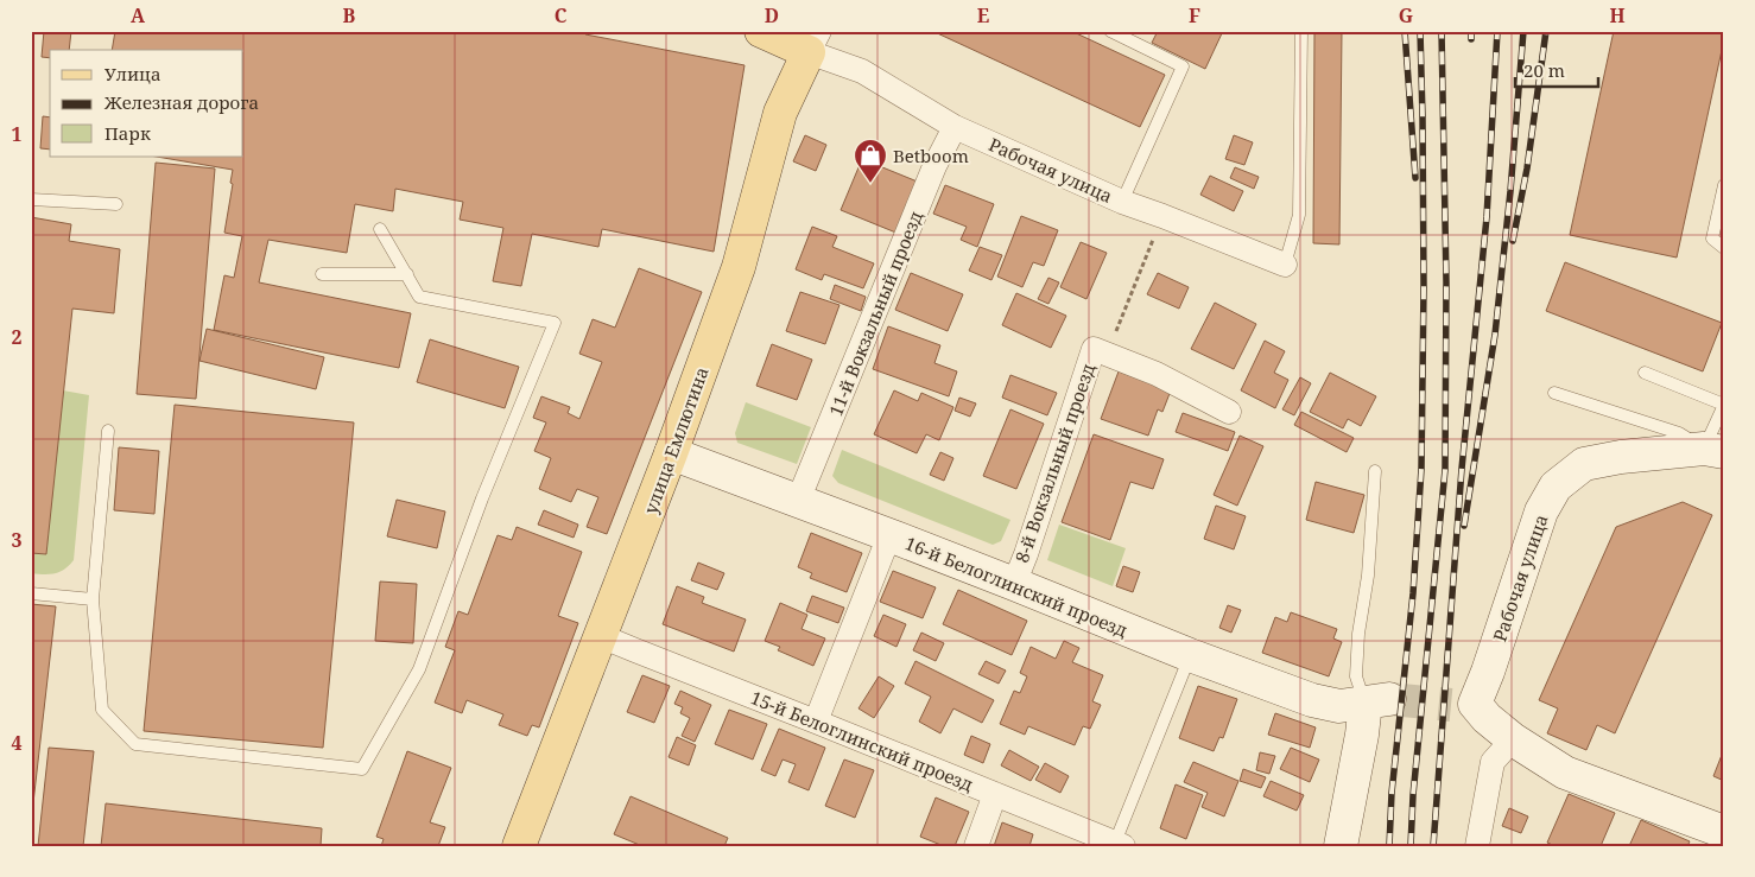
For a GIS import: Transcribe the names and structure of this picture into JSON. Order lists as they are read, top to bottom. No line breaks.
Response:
{"streets":{"main road":["Рабочая улица","улица Емлютина"],"street":["11-й Вокзальный проезд","8-й Вокзальный проезд","16-й Белоглинский проезд","15-й Белоглинский проезд"]},"crossings":[["Рабочая улица","11-й Вокзальный проезд"],["Рабочая улица","улица Емлютина"],["11-й Вокзальный проезд","16-й Белоглинский проезд"],["улица Емлютина","16-й Белоглинский проезд"],["улица Емлютина","15-й Белоглинский проезд"],["8-й Вокзальный проезд","16-й Белоглинский проезд"]],"places":{"shop":["Betboom"]},"legend":["Улица","Железная дорога","Парк"],"scale_bar":"20 m","grid":{"columns":["A","B","C","D","E","F","G","H"],"rows":["1","2","3","4"]}}
